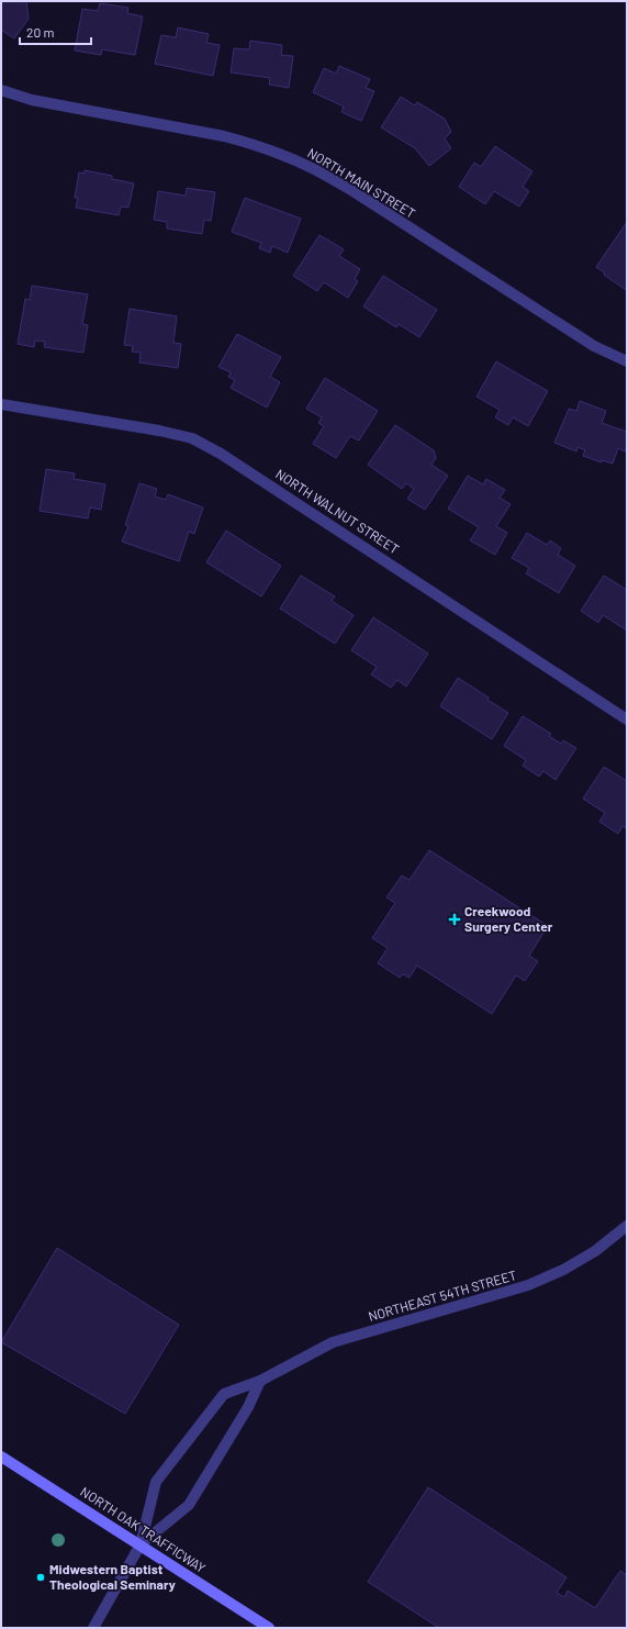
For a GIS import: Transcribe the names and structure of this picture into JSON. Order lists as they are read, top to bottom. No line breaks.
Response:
{"streets":{"main road":["NORTH OAK TRAFFICWAY"],"street":["NORTH MAIN STREET","NORTH WALNUT STREET","NORTHEAST 54TH STREET"]},"crossings":[["NORTHEAST 54TH STREET","NORTH OAK TRAFFICWAY"]],"places":{"health":["Creekwood Surgery Center"],"other":["Midwestern Baptist Theological Seminary"]},"scale_bar":"20 m"}
